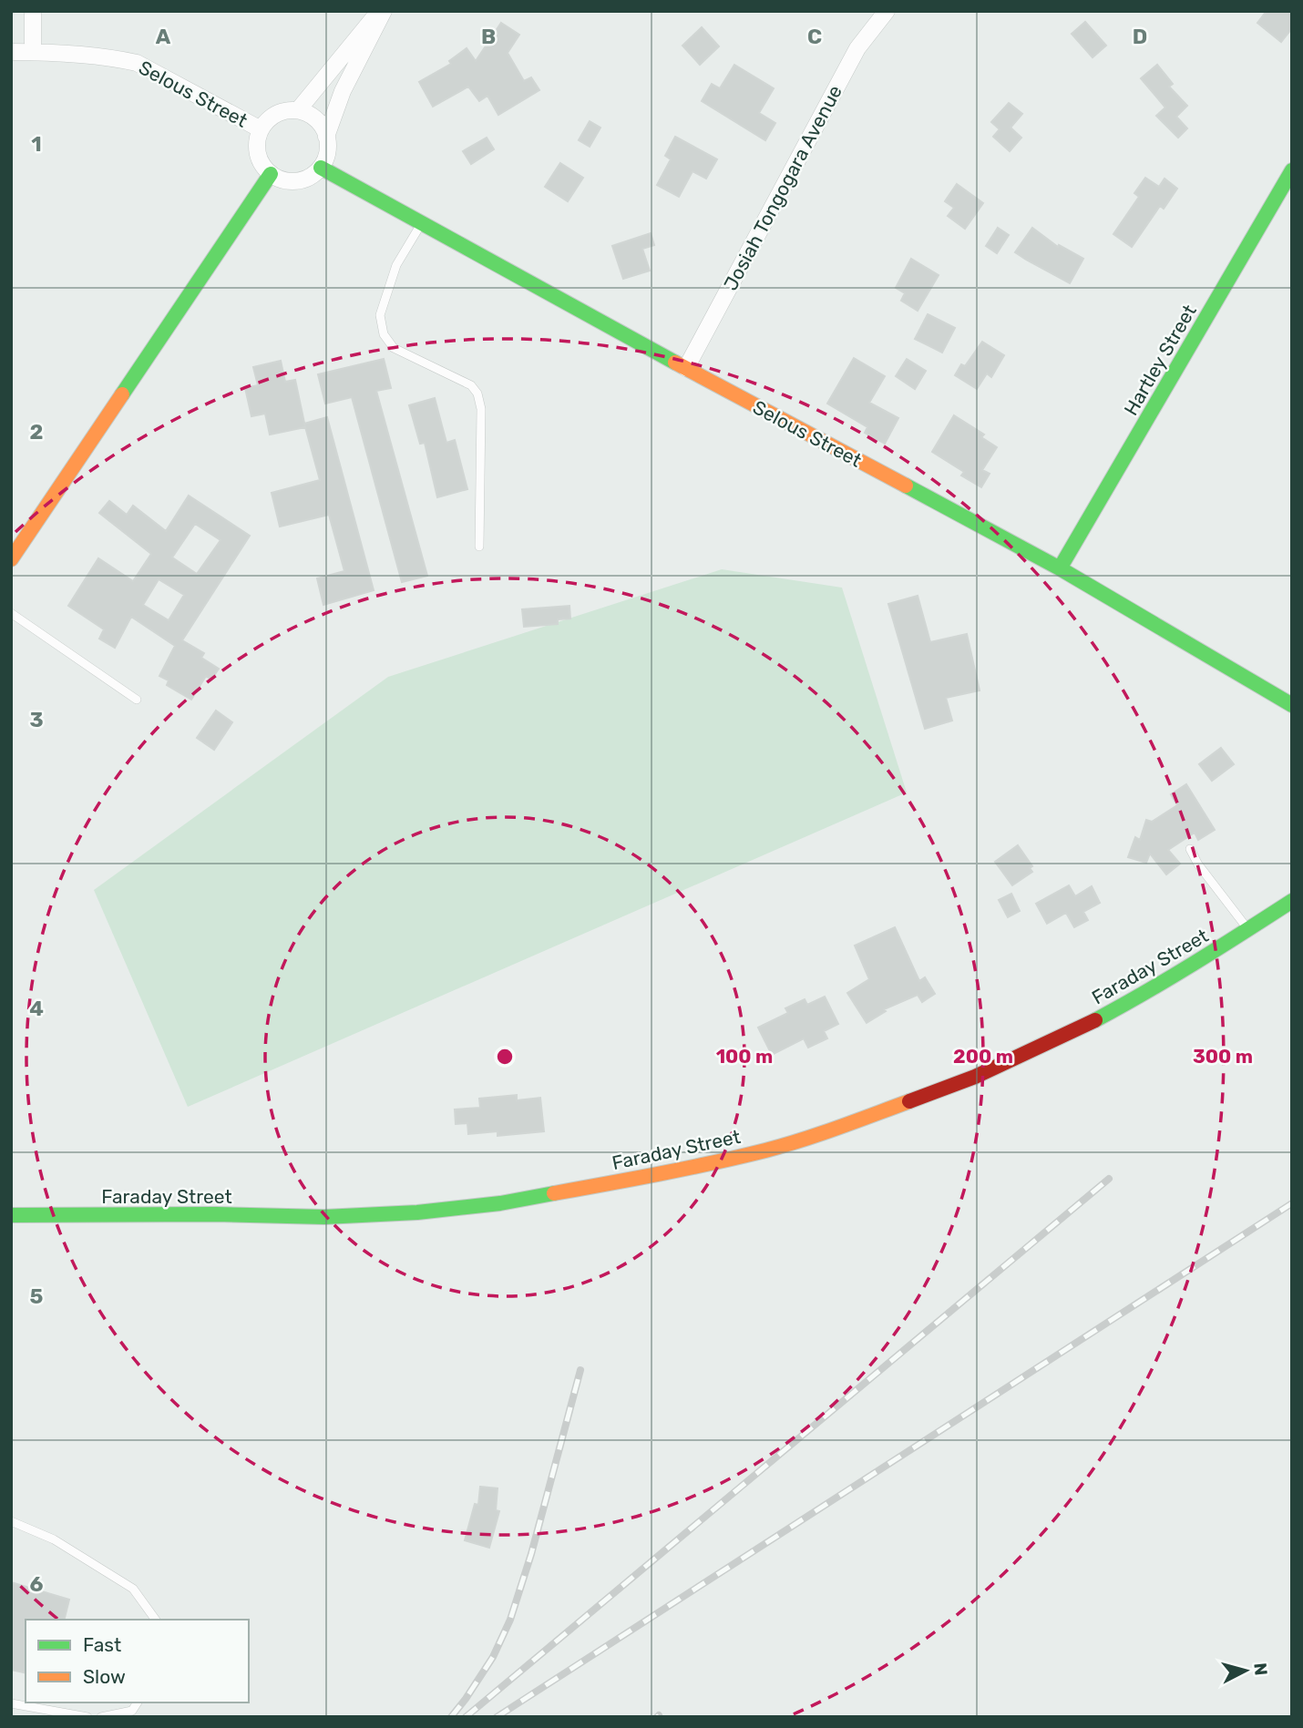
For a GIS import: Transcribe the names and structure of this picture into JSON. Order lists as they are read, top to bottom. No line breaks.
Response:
{"streets":{"street":["Selous Street","Josiah Tongogara Avenue","Hartley Street","Faraday Street"]},"crossings":[["Selous Street","Josiah Tongogara Avenue"],["Selous Street","Hartley Street"]],"legend":["Fast","Slow"],"north":"right","grid":{"columns":["A","B","C","D"],"rows":["1","2","3","4","5","6"]},"rings":["100 m","200 m","300 m"]}
